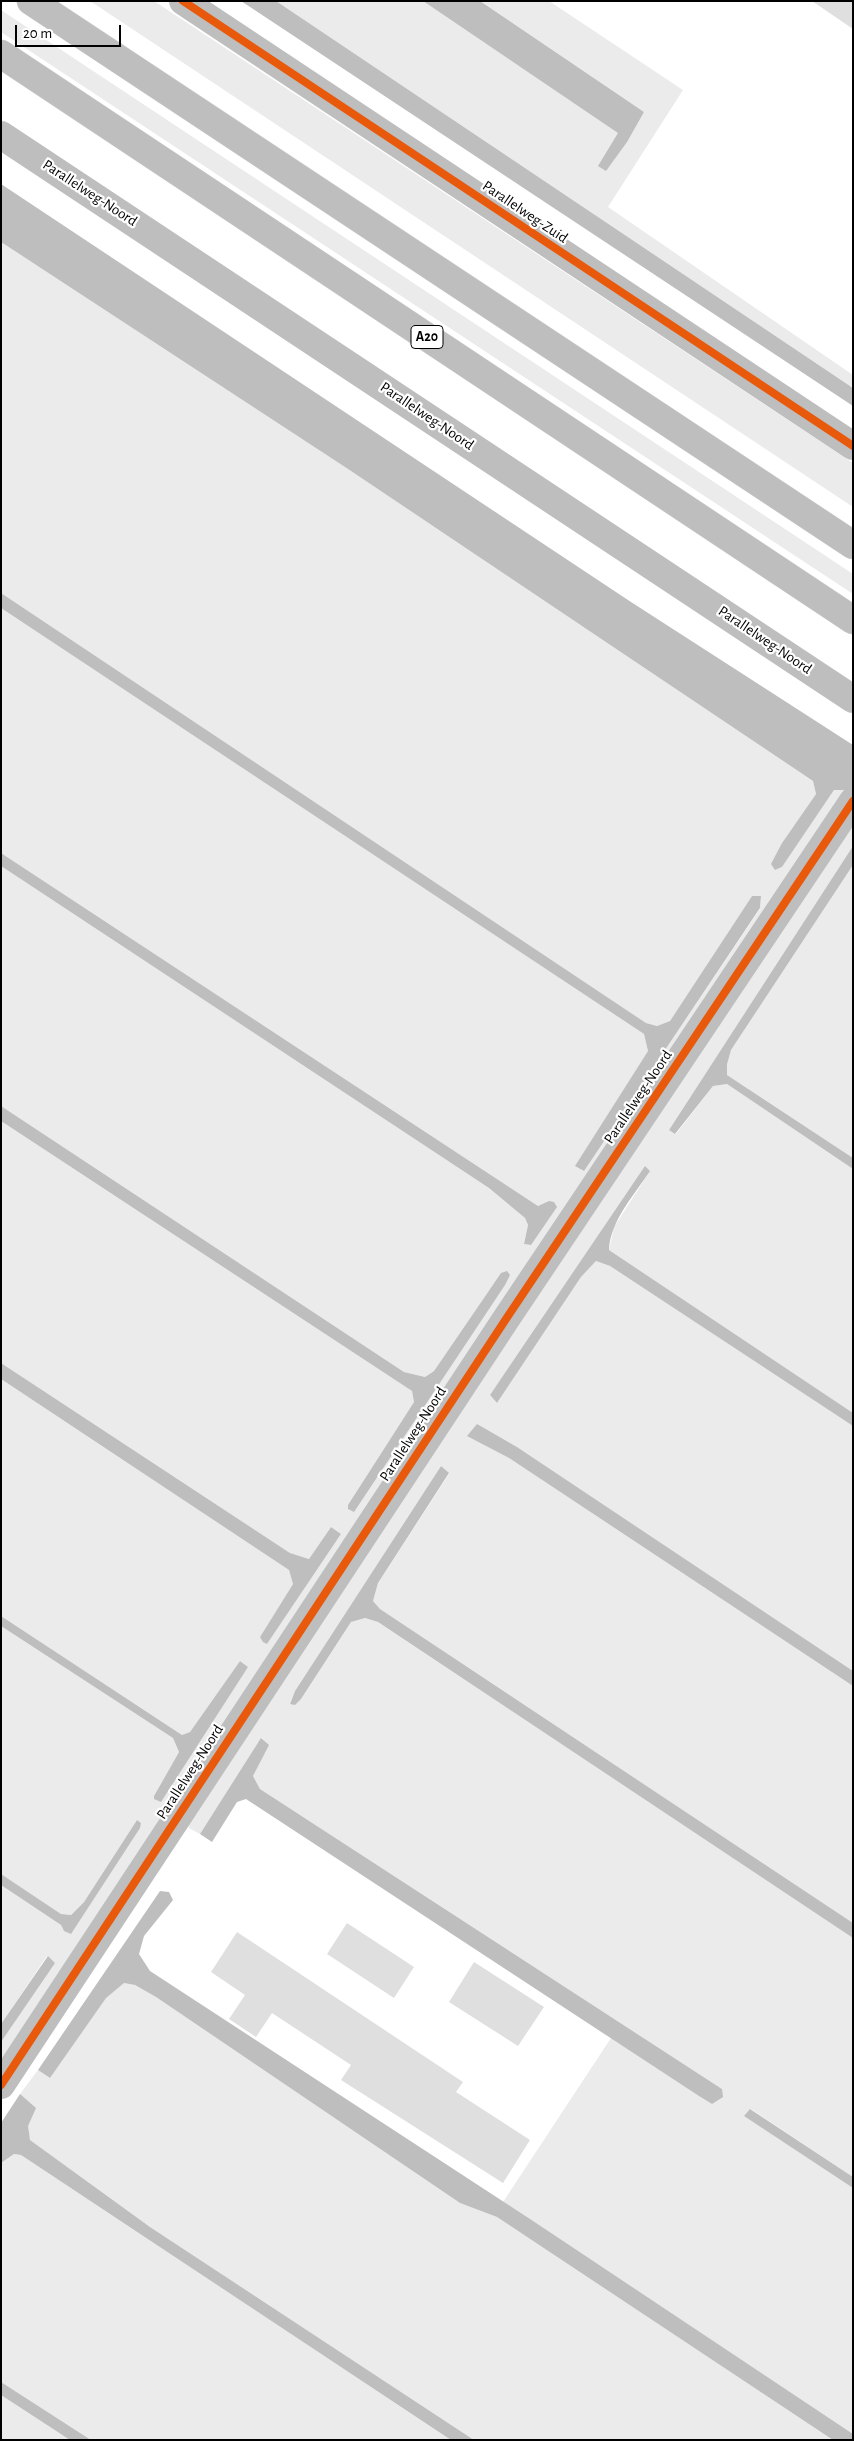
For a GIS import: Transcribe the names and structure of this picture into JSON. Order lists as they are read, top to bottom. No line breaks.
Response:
{"streets":{"main road":["Parallelweg-Noord","Parallelweg-Zuid","A20"]},"scale_bar":"20 m"}
